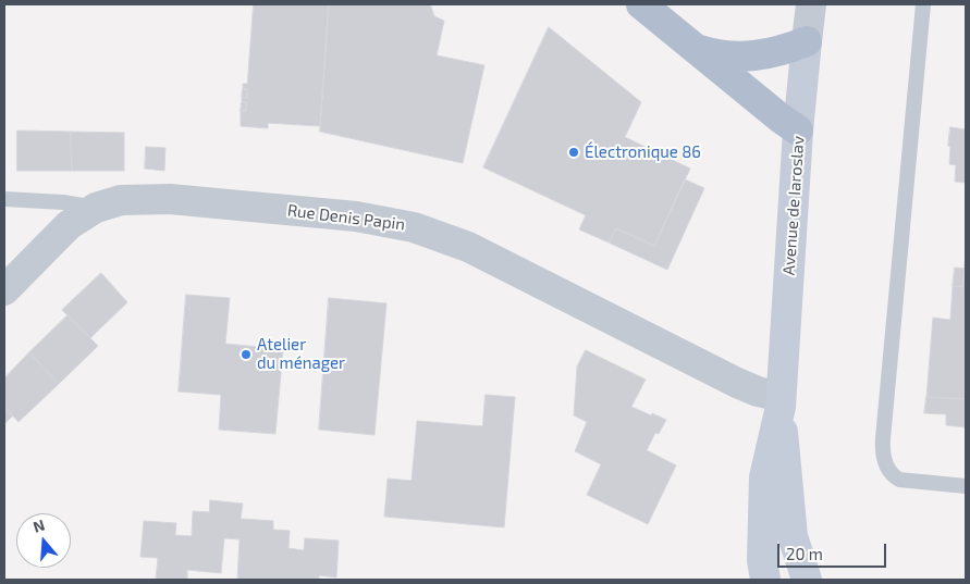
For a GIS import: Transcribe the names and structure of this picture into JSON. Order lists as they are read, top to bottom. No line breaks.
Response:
{"streets":{"street":["Avenue de Iaroslav","Rue Denis Papin"]},"crossings":[["Avenue de Iaroslav","Rue Denis Papin"]],"places":["Électronique 86","Atelier du ménager"],"scale_bar":"20 m","north":"top"}
